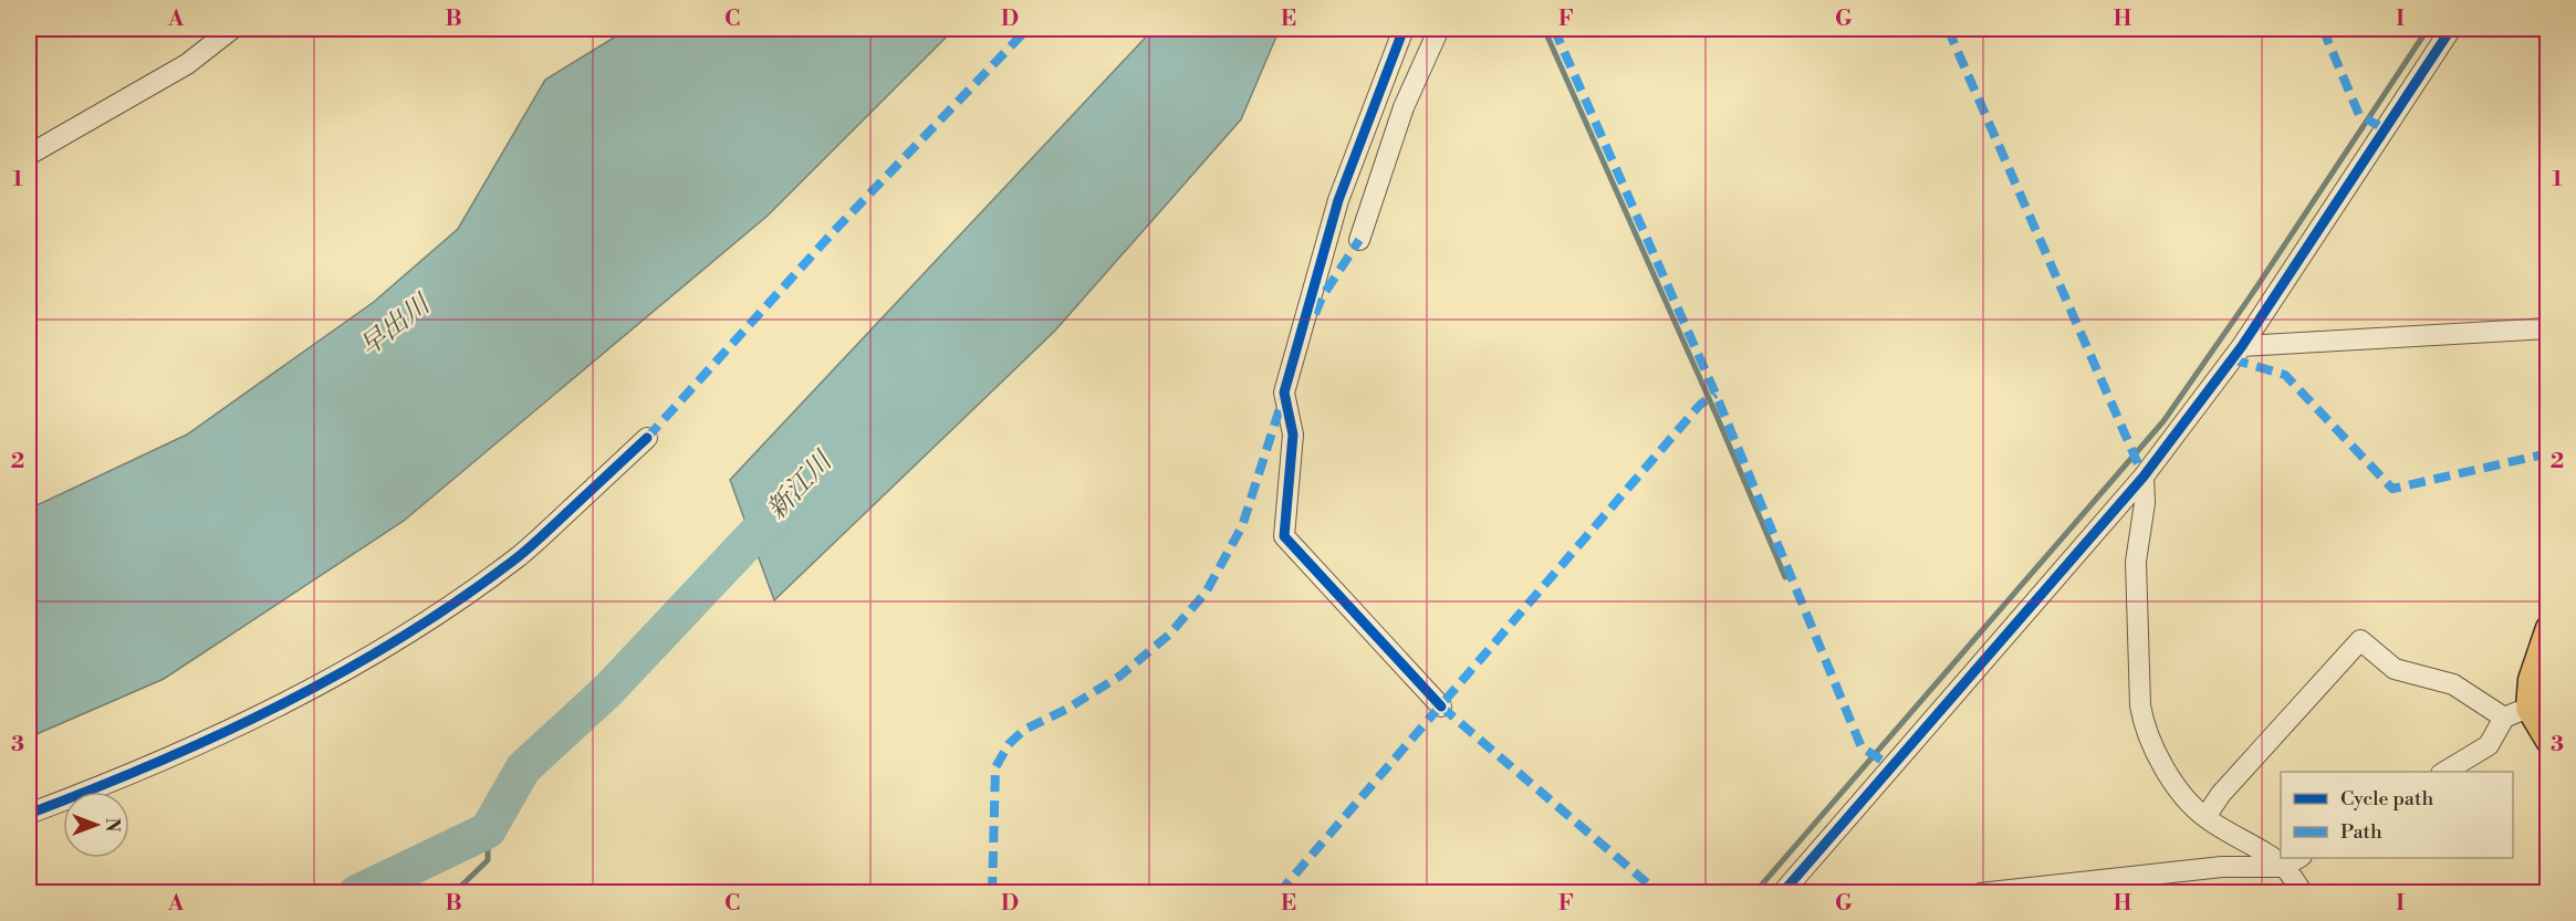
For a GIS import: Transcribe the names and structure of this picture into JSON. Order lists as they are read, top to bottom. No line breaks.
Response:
{"water":["早出川","新江川"],"legend":["Cycle path","Path"],"north":"right","grid":{"columns":["A","B","C","D","E","F","G","H","I"],"rows":["1","2","3"]}}
